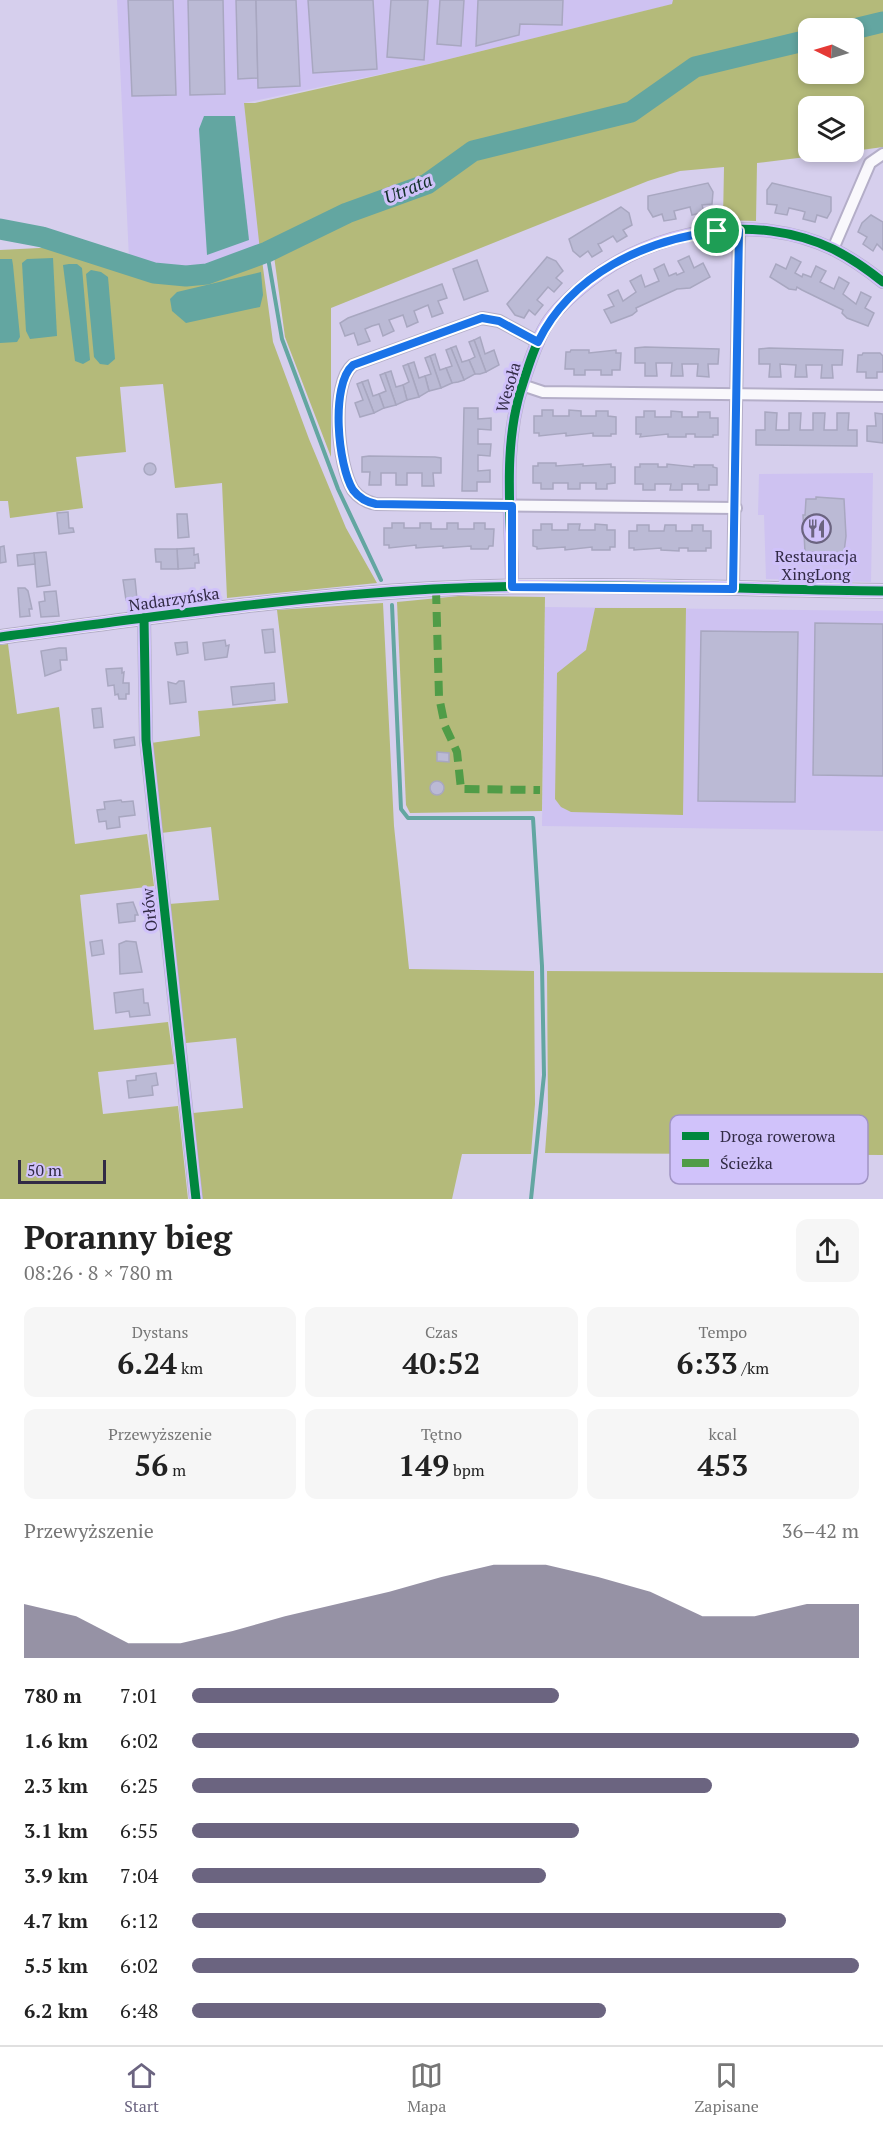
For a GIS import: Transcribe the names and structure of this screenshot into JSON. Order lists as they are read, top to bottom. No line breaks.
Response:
{"streets":{"street":["Wesoła","Nadarzyńska","Orłów"]},"crossings":[["Wesoła","Nadarzyńska"],["Nadarzyńska","Orłów"]],"water":["Utrata"],"places":{"restaurant":["Restauracja XingLong"]},"legend":["Droga rowerowa","Ścieżka"],"scale_bar":"50 m","north":"left","page":{"scale":"50 m","heading":["Poranny bieg","08:26 · 8 × 780 m"],"stats":[["Dystans","6.24 km"],["Czas","40:52"],["Tempo","6:33 /km"],["Przewyższenie","56 m"],["Tętno","149 bpm"],["kcal","453"]],"chart":["Przewyższenie","36–42 m"],"list":[{"name":"780 m","note":"7:01"},{"name":"1.6 km","note":"6:02"},{"name":"2.3 km","note":"6:25"},{"name":"3.1 km","note":"6:55"},{"name":"3.9 km","note":"7:04"},{"name":"4.7 km","note":"6:12"},{"name":"5.5 km","note":"6:02"},{"name":"6.2 km","note":"6:48"}],"tabs":["Start","Mapa","Zapisane"]}}
